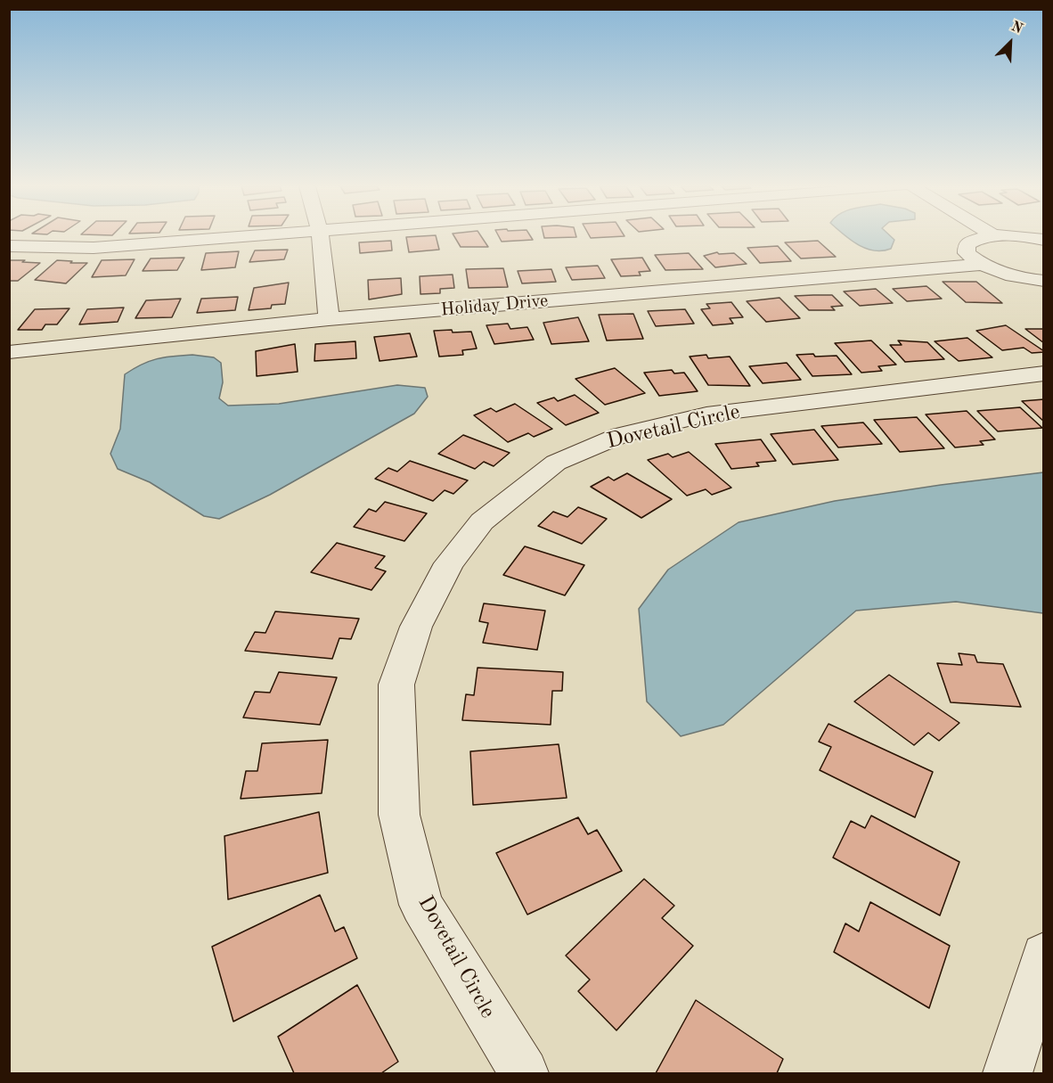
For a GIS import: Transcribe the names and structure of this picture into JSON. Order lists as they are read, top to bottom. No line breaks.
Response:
{"streets":{"street":["Holiday Drive","Dovetail Circle"]},"north":"top right"}
